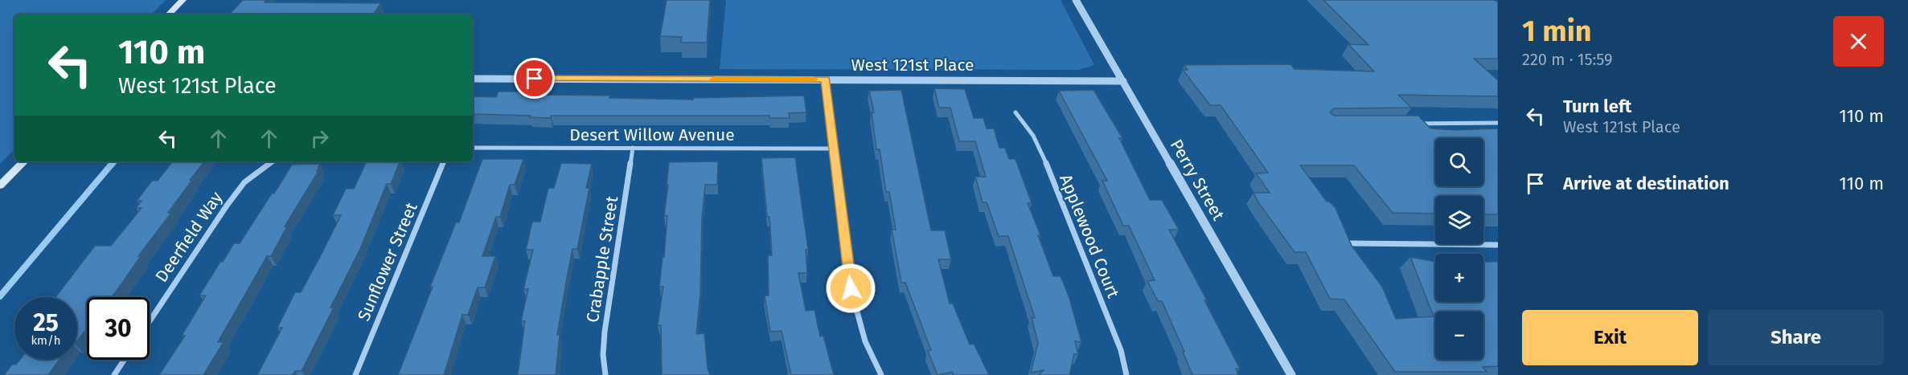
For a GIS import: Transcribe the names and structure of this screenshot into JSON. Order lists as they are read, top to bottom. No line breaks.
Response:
{"streets":{"street":["West 121st Place","Desert Willow Avenue","Perry Street","Applewood Court","Deerfield Way","Crabapple Street","Sunflower Street"]},"crossings":[["West 121st Place","Perry Street"],["Desert Willow Avenue","Crabapple Street"]],"page":{"heading":["1 min","220 m · 15:59"],"turn":["110 m","West 121st Place"],"list":[{"name":"Turn left","note":"West 121st Place","value":"110 m"},{"name":"Arrive at destination","value":"110 m"}],"map_buttons":["+","−"],"speed":"25 km/h","limit":"30","buttons":["Exit","Share"]}}
